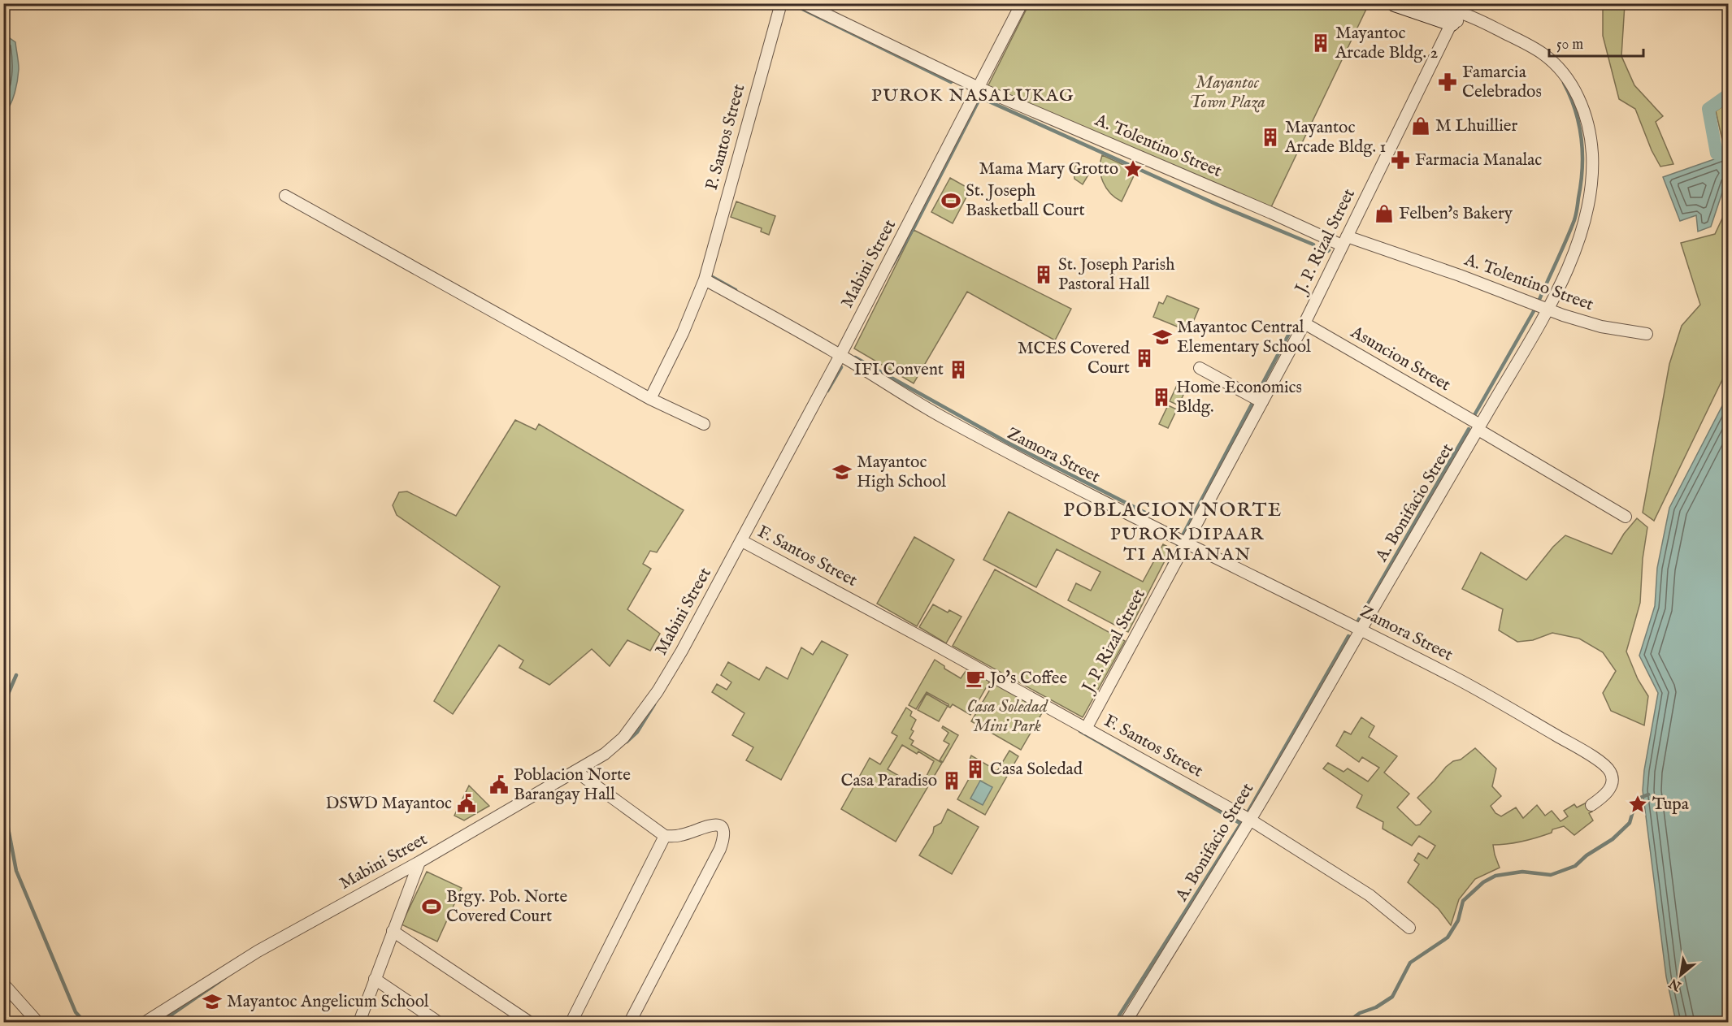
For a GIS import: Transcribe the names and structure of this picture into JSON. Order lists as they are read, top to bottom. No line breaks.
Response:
{"streets":{"street":["P. Santos Street","A. Tolentino Street","J. P. Rizal Street","Mabini Street","Asuncion Street","Zamora Street","A. Bonifacio Street","F. Santos Street"]},"crossings":[["P. Santos Street","Zamora Street"],["A. Tolentino Street","J. P. Rizal Street"],["A. Tolentino Street","Mabini Street"],["A. Tolentino Street","A. Bonifacio Street"],["J. P. Rizal Street","Asuncion Street"],["J. P. Rizal Street","Zamora Street"],["J. P. Rizal Street","A. Bonifacio Street"],["J. P. Rizal Street","F. Santos Street"],["Mabini Street","Zamora Street"],["Mabini Street","F. Santos Street"],["Asuncion Street","A. Bonifacio Street"],["Zamora Street","A. Bonifacio Street"],["A. Bonifacio Street","F. Santos Street"]],"districts":["PUROK NASALUKAG","POBLACION NORTE","PUROK DIPAAR TI AMIANAN"],"parks":["Mayantoc Town Plaza","Casa Soledad Mini Park"],"places":{"building":["Mayantoc Arcade Bldg. 2","Mayantoc Arcade Bldg. 1","St. Joseph Parish Pastoral Hall","MCES Covered Court","IFI Convent","Home Economics Bldg.","Casa Soledad","Casa Paradiso"],"pharmacy":["Famarcia Celebrados","Farmacia Manalac"],"shop":["M Lhuillier","Felben's Bakery"],"place":["Mama Mary Grotto","Tupa"],"sports":["St. Joseph Basketball Court","Brgy. Pob. Norte Covered Court"],"school or university":["Mayantoc Central Elementary School","Mayantoc High School","Mayantoc Angelicum School"],"cafe":["Jo's Coffee"],"public building":["Poblacion Norte Barangay Hall","DSWD Mayantoc"]},"scale_bar":"50 m","north":"bottom left"}
